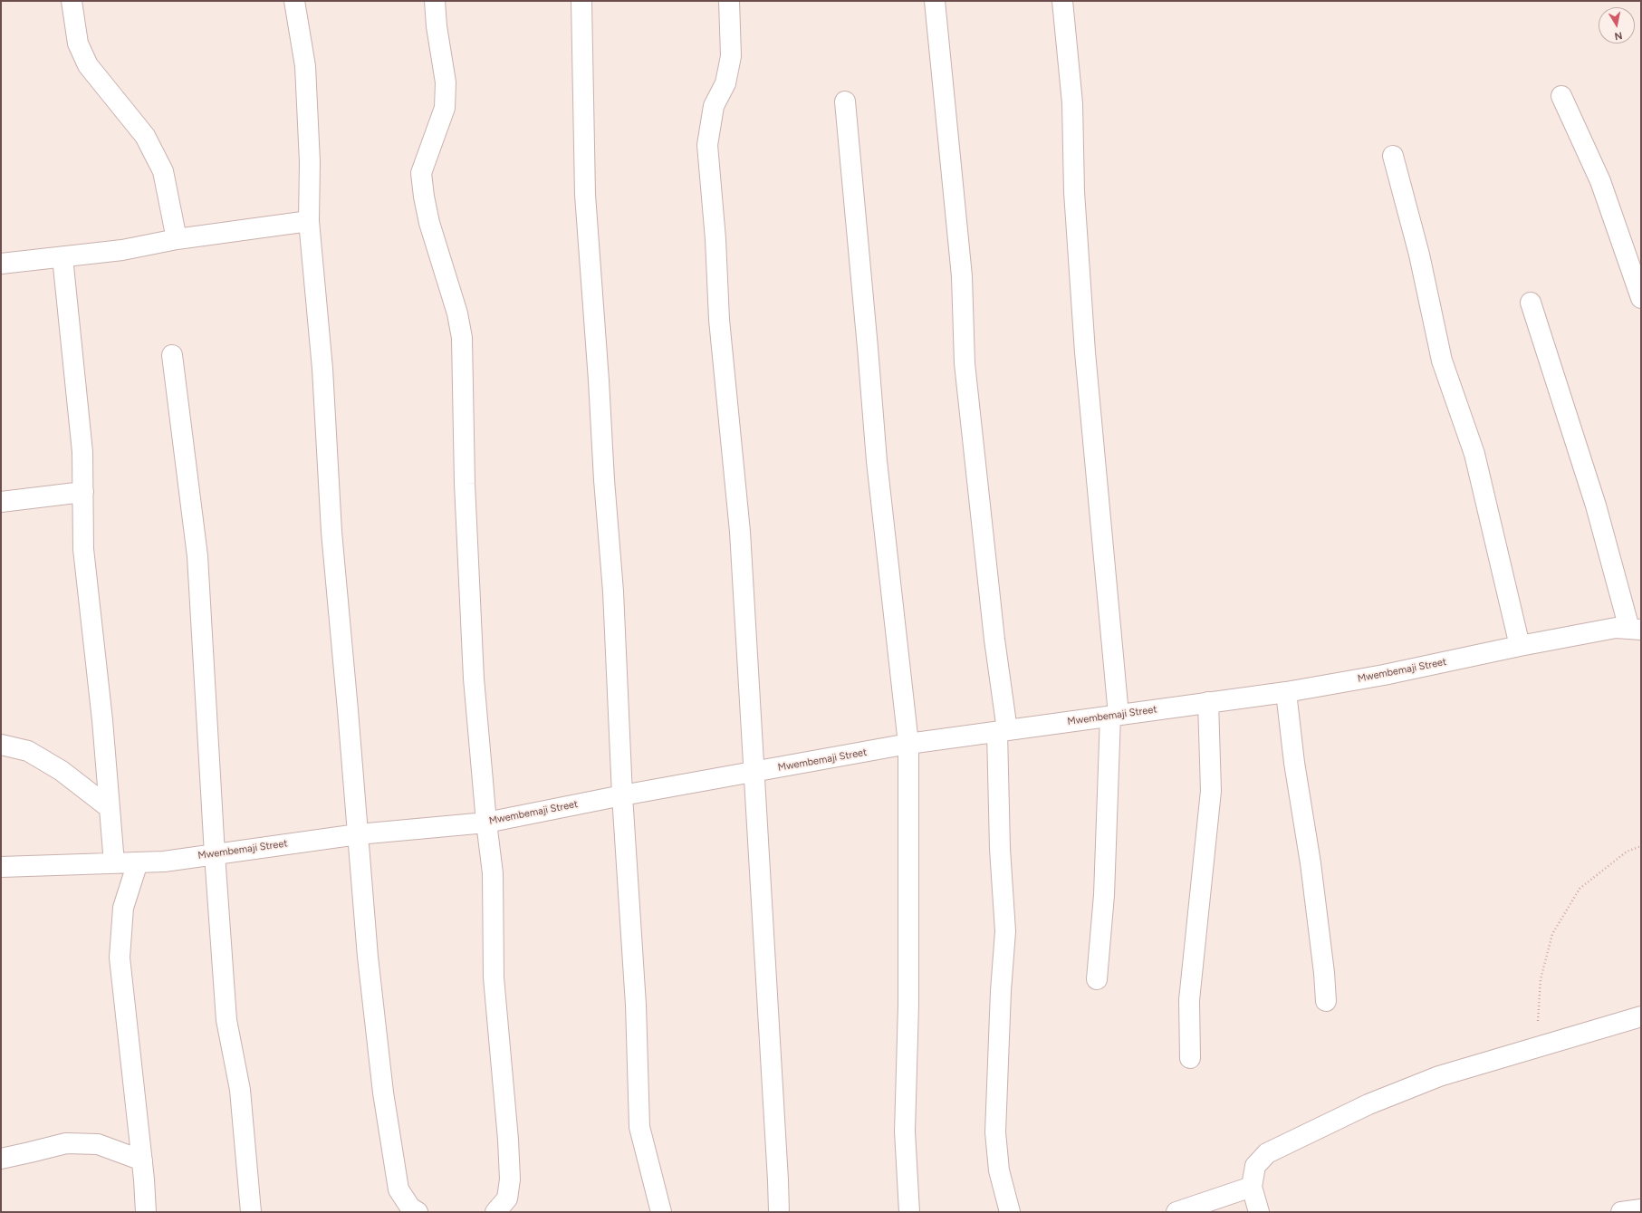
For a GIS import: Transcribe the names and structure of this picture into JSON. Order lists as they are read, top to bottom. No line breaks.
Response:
{"streets":{"street":["Mwembemaji Street"]},"north":"bottom"}
